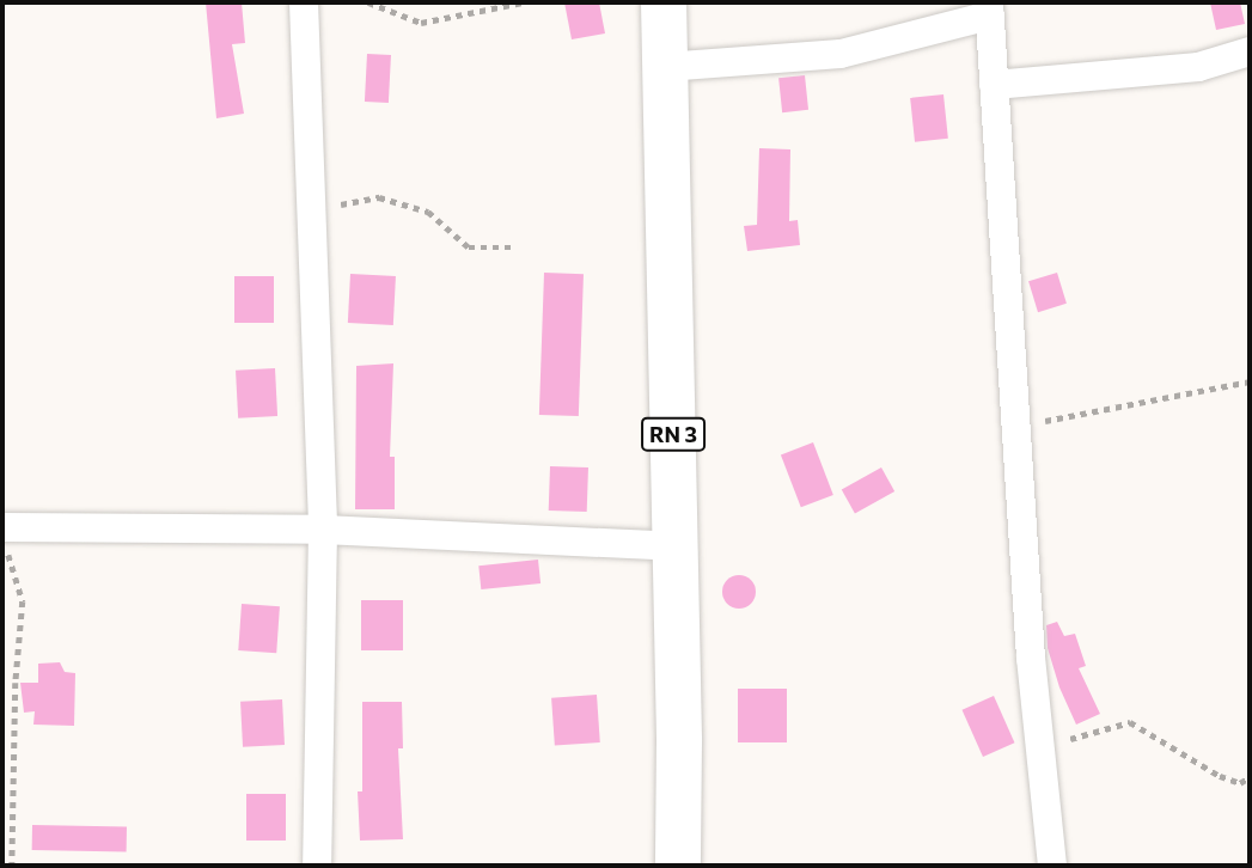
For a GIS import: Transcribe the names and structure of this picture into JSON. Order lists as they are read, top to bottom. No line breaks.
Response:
{"streets":{"highway":["RN 3"]}}
